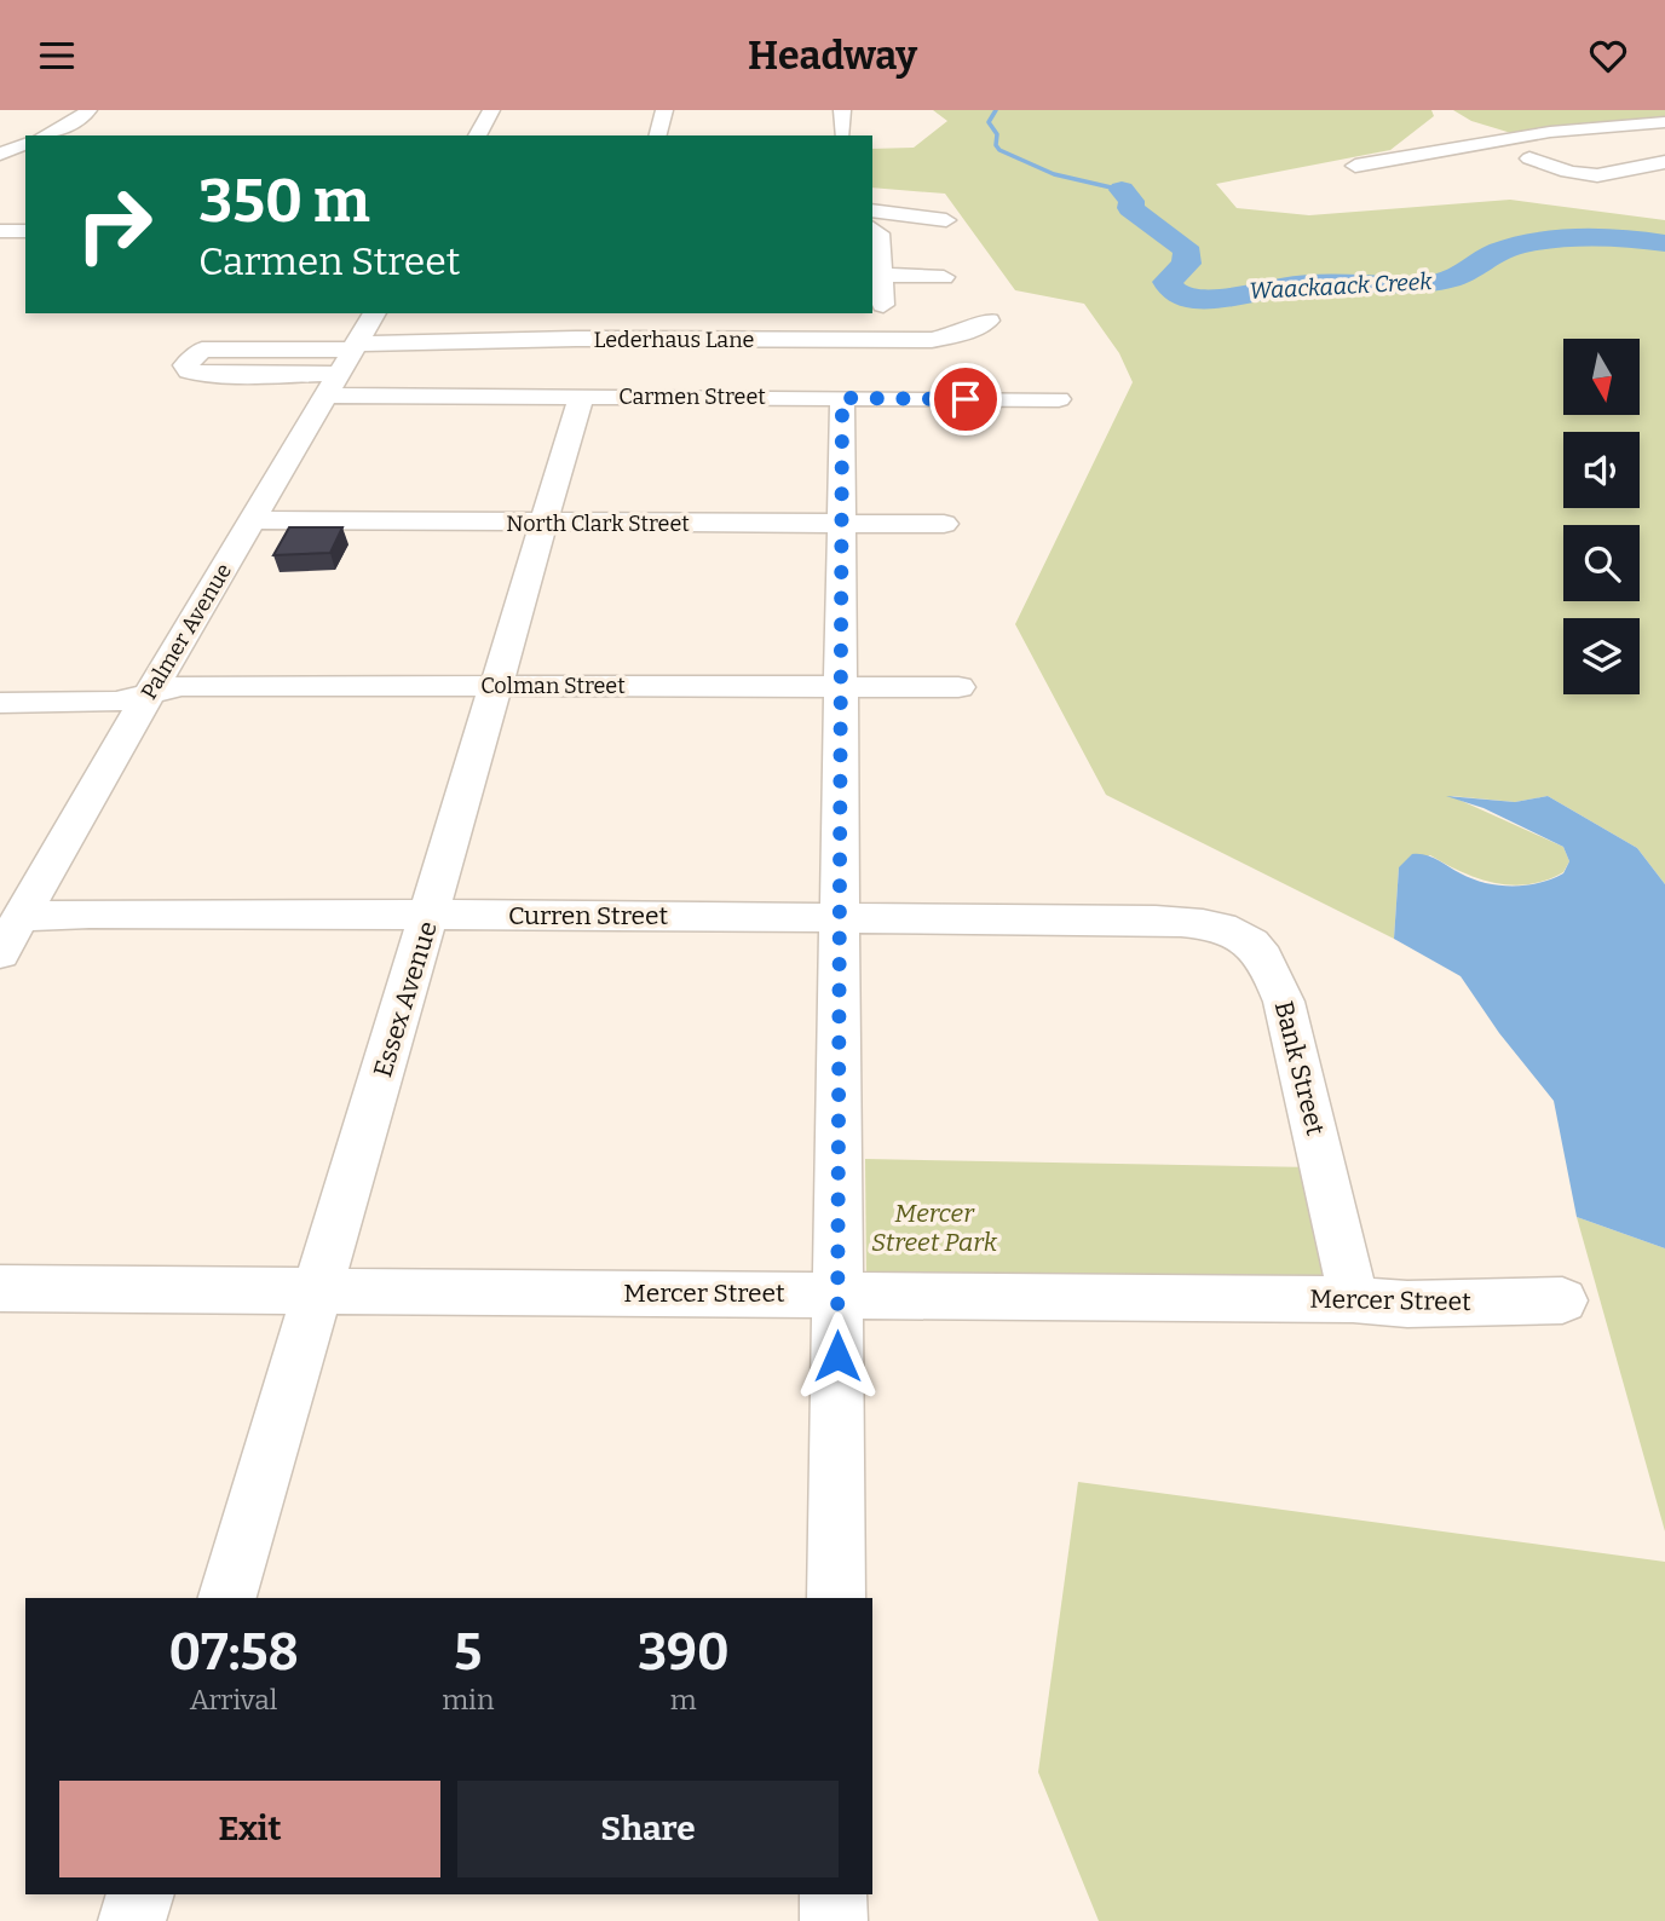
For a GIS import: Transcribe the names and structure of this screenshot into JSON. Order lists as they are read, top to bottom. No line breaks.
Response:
{"streets":{"street":["Lederhaus Lane","Carmen Street","North Clark Street","Palmer Avenue","Colman Street","Curren Street","Essex Avenue","Bank Street","Mercer Street"]},"crossings":[["Lederhaus Lane","Carmen Street"],["Lederhaus Lane","Palmer Avenue"],["Carmen Street","Palmer Avenue"],["Carmen Street","Essex Avenue"],["North Clark Street","Palmer Avenue"],["North Clark Street","Essex Avenue"],["Palmer Avenue","Colman Street"],["Palmer Avenue","Curren Street"],["Colman Street","Essex Avenue"],["Curren Street","Essex Avenue"],["Curren Street","Bank Street"],["Essex Avenue","Mercer Street"],["Bank Street","Mercer Street"]],"water":["Waackaack Creek"],"parks":["Mercer Street Park"],"north":"bottom","page":{"header":"Headway","turn":["350 m","Carmen Street"],"eta":["07:58","Arrival","5","min","390","m"],"buttons":["Exit","Share"]}}
